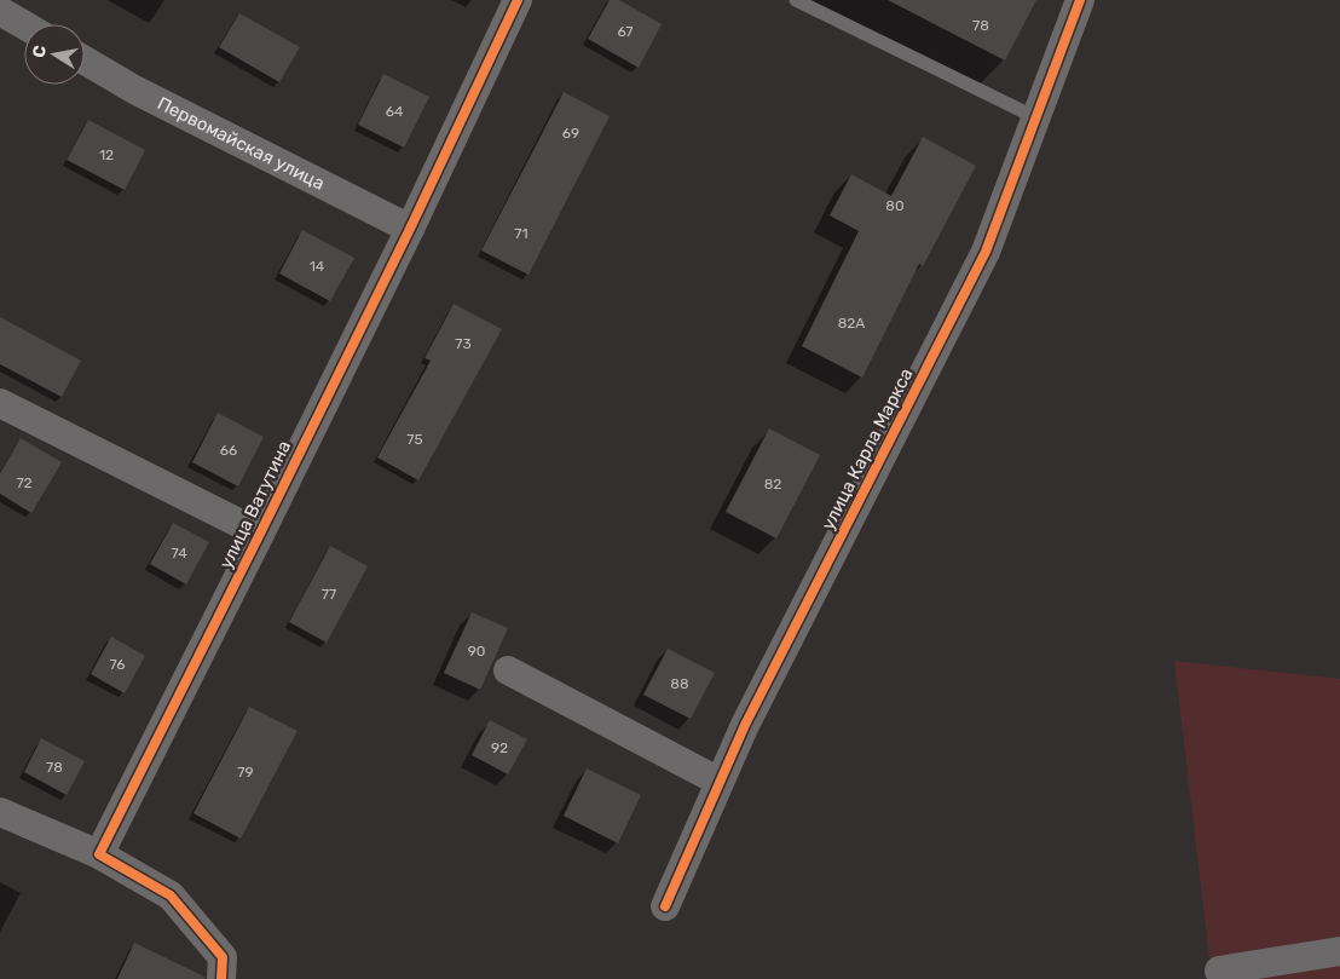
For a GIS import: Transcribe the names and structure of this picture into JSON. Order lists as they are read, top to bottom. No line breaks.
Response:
{"streets":{"street":["Первомайская улица","улица Карла Маркса","улица Ватутина"]},"crossings":[["Первомайская улица","улица Ватутина"]],"house_numbers":["78","67","64","69","12","80","71","14","82А","73","75","66","72","82","74","77","90","76","88","92","78","79"],"north":"left"}
